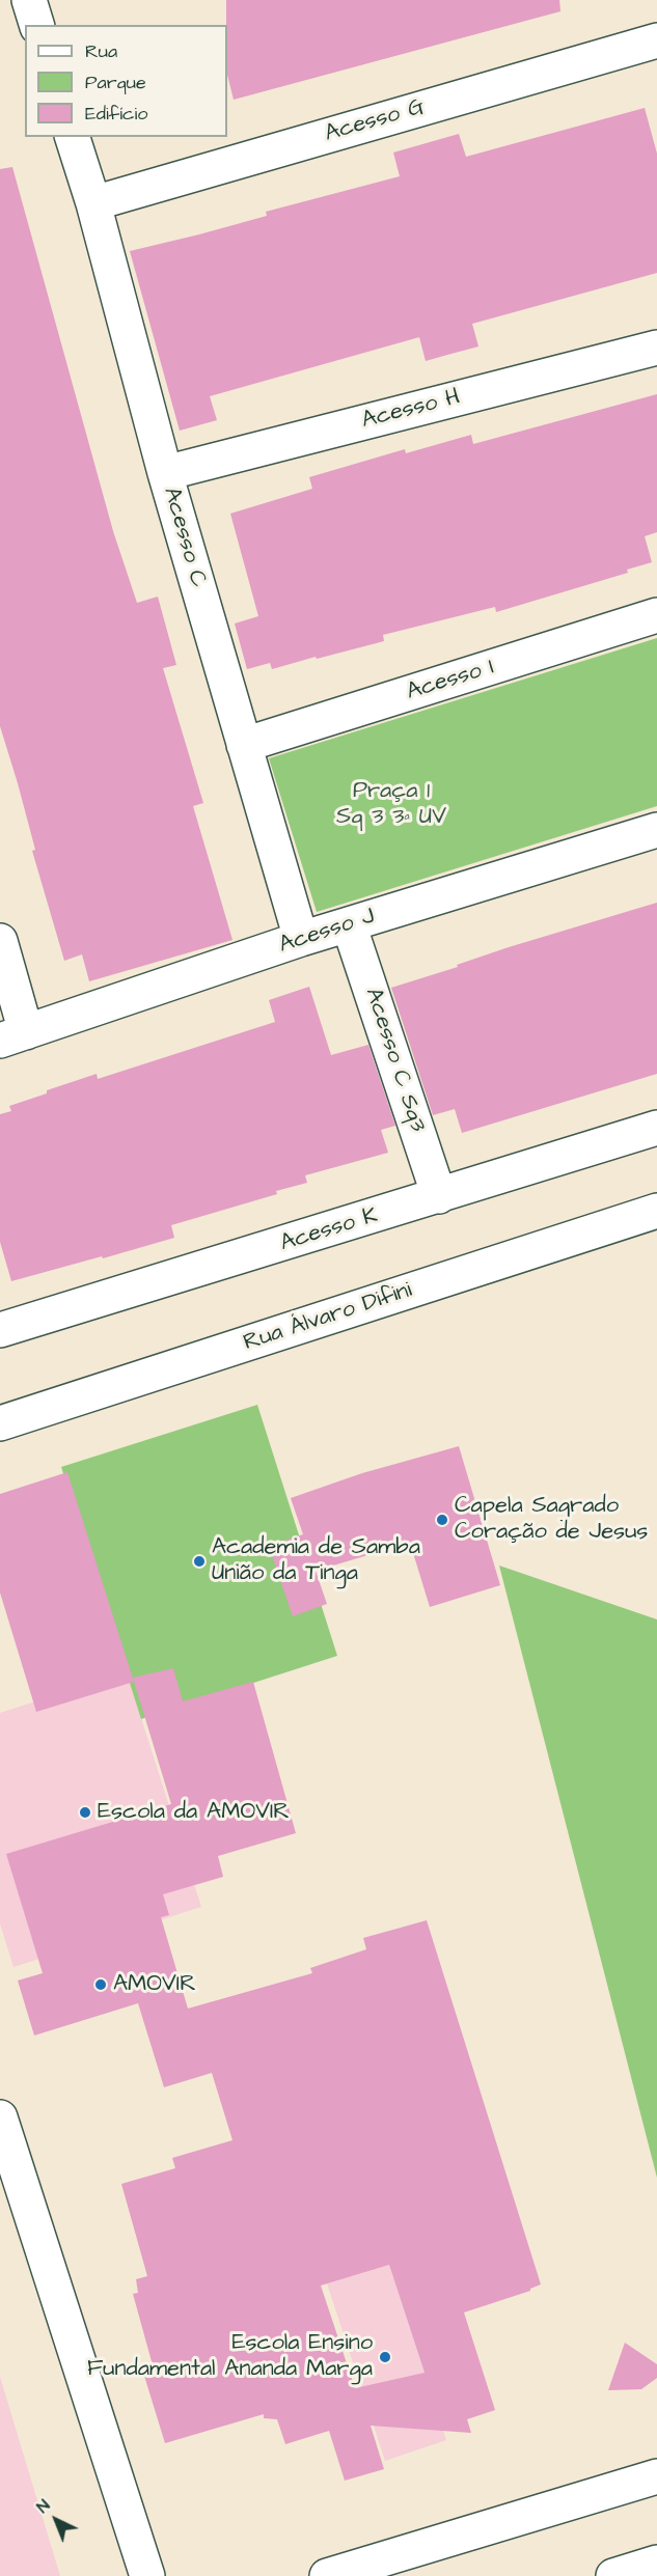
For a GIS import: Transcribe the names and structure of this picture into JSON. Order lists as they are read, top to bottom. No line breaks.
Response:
{"streets":{"street":["Acesso G","Acesso H","Acesso C","Acesso I","Acesso J","Acesso C Sq3","Acesso K","Rua Álvaro Difini"]},"crossings":[["Acesso G","Acesso C"],["Acesso H","Acesso C"],["Acesso C","Acesso I"],["Acesso C","Acesso J"],["Acesso J","Acesso C Sq3"],["Acesso C Sq3","Acesso K"]],"parks":["Praça 1 Sq 3 3ª UV"],"places":["Capela Sagrado Coração de Jesus","Academia de Samba União da Tinga","Escola da AMOVIR","AMOVIR","Escola Ensino Fundamental Ananda Marga"],"legend":["Rua","Parque","Edifício"],"north":"top left"}
